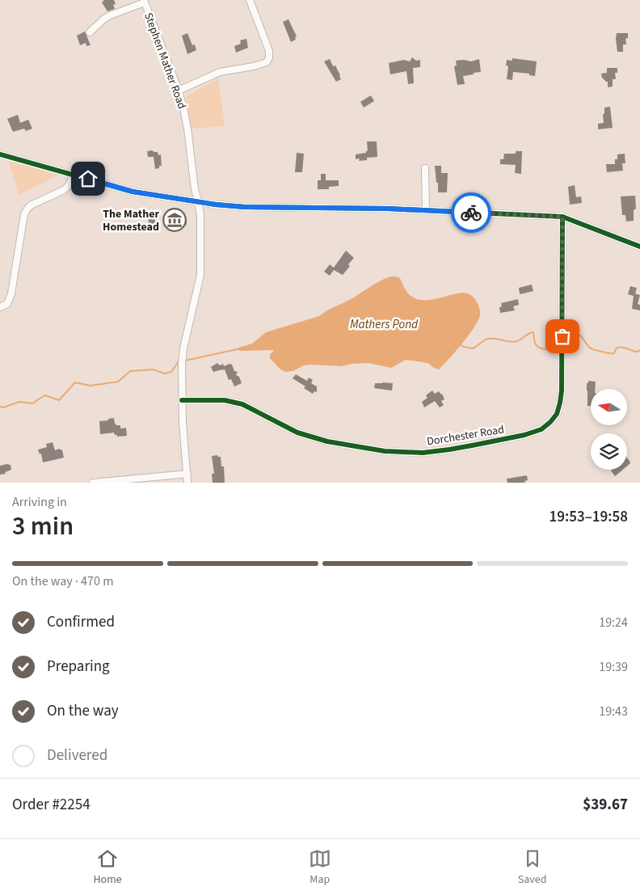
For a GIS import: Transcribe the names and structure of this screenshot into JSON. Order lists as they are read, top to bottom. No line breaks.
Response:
{"streets":{"street":["Stephen Mather Road","Dorchester Road"]},"crossings":[["Stephen Mather Road","Dorchester Road"]],"water":["Mathers Pond"],"places":{"museum":["The Mather Homestead"]},"north":"left","page":{"heading":["3 min","Arriving in","19:53–19:58"],"panel":["Order #2254","$39.67"],"bar":"On the way · 470 m","list":[["Confirmed","19:24"],["Preparing","19:39"],["On the way","19:43"],"Delivered"],"tabs":["Home","Map","Saved"]}}
